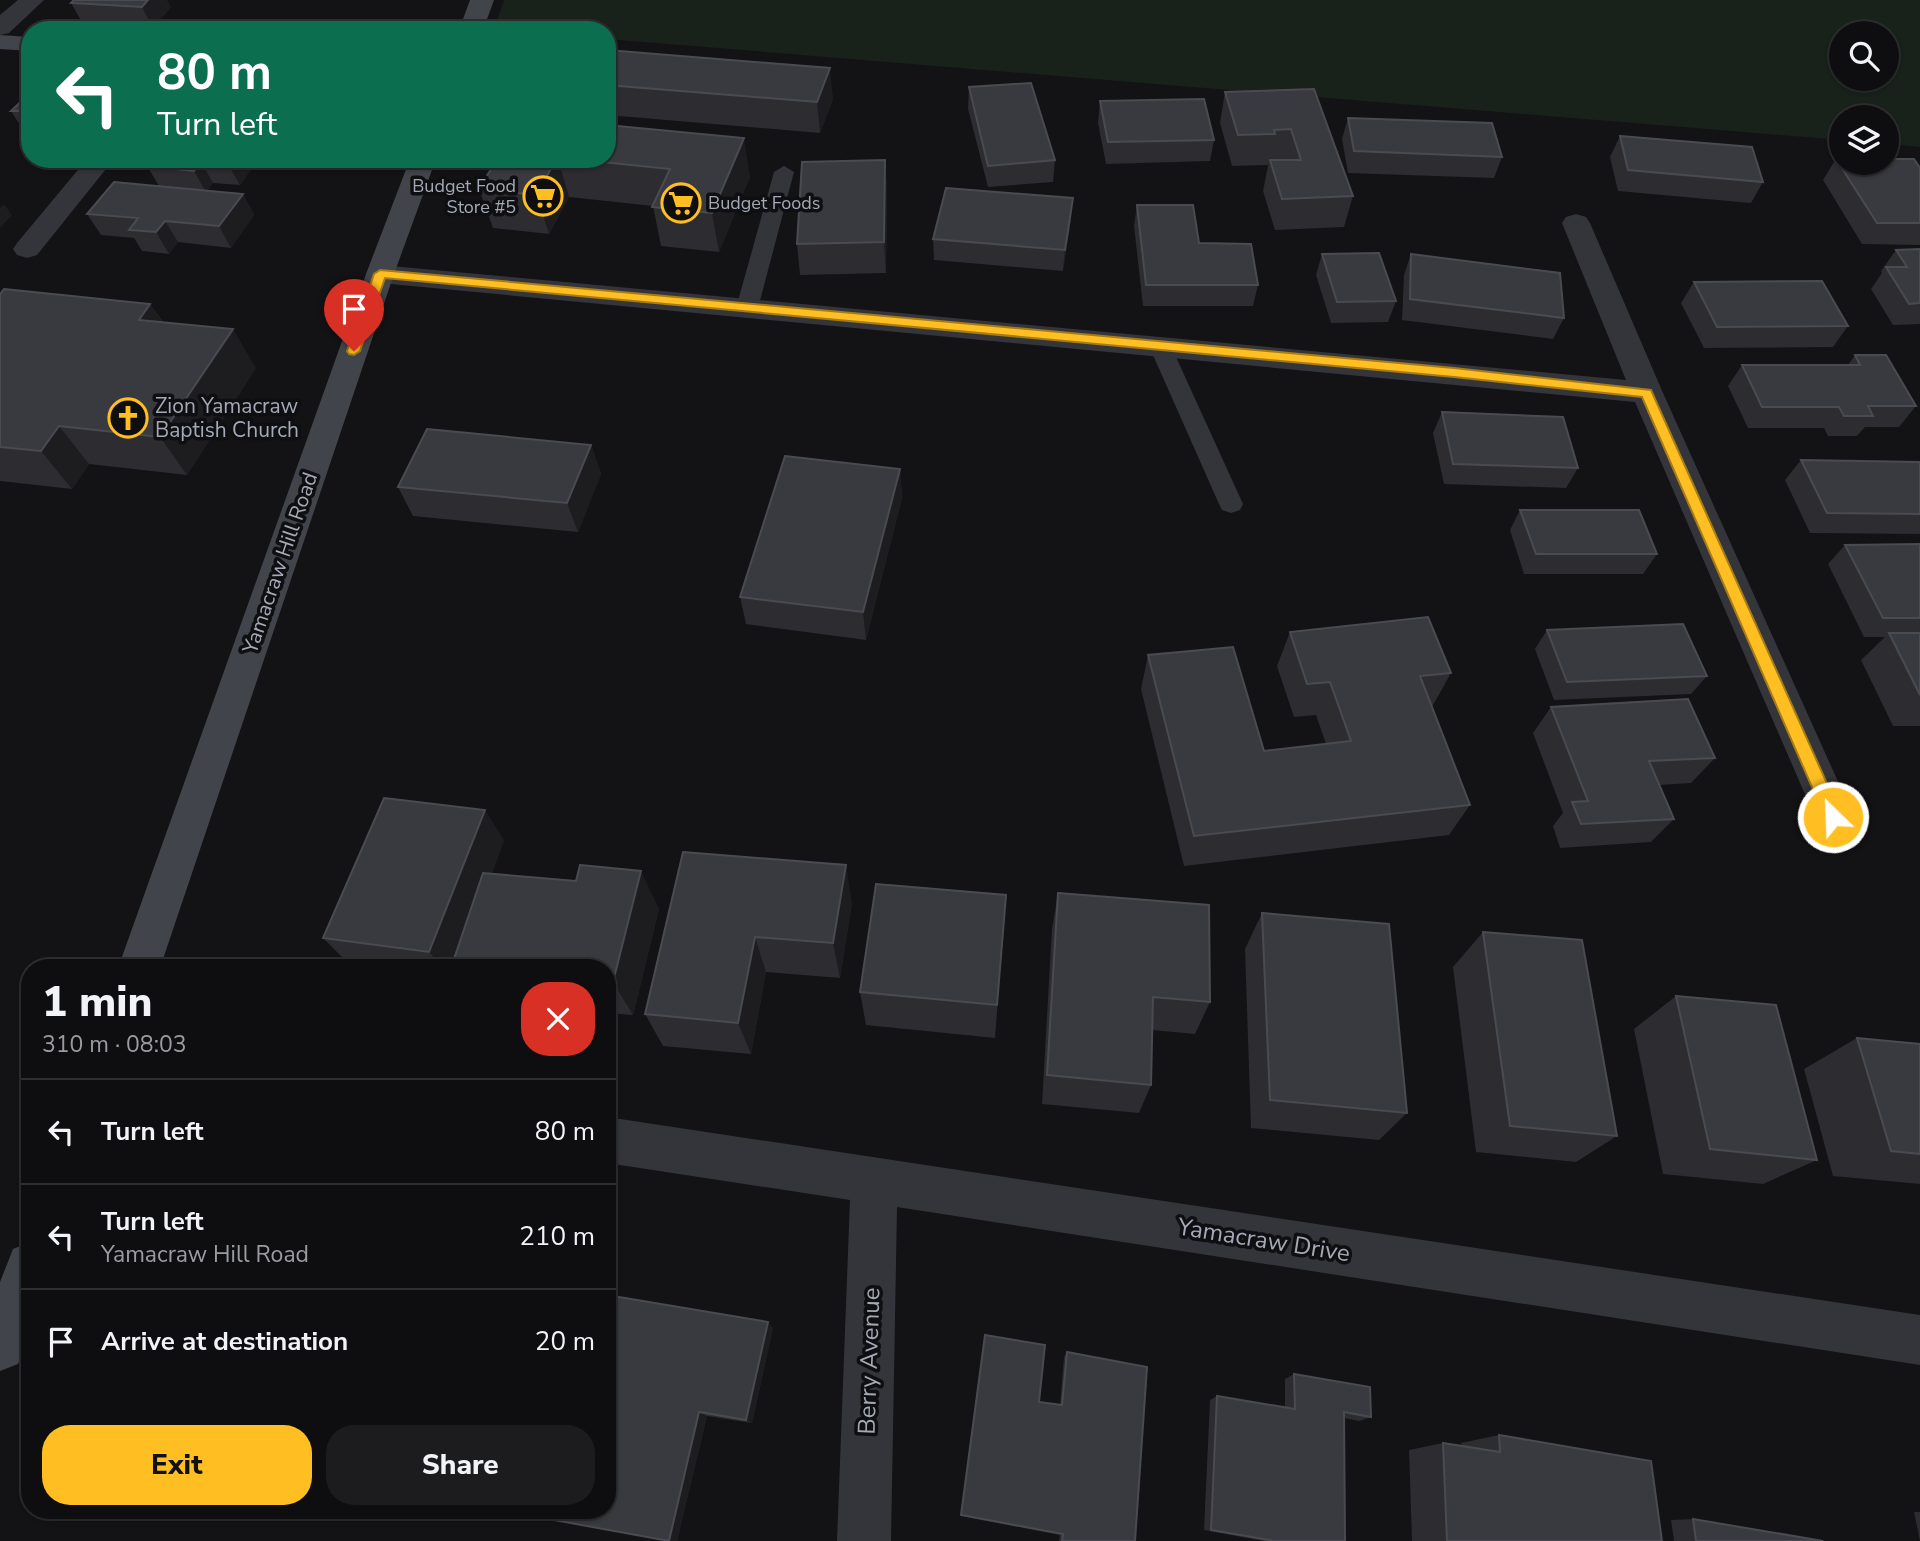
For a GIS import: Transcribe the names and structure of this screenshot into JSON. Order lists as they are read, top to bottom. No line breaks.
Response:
{"streets":{"main road":["Yamacraw Hill Road"],"street":["Yamacraw Drive","Berry Avenue"]},"crossings":[["Yamacraw Drive","Berry Avenue"]],"places":{"supermarket":["Budget Food Store #5","Budget Foods"],"church":["Zion Yamacraw Baptish Church"]},"page":{"turn":["80 m","Turn left"],"heading":["1 min","310 m · 08:03"],"list":[{"name":"Turn left","value":"80 m"},{"name":"Turn left","note":"Yamacraw Hill Road","value":"210 m"},{"name":"Arrive at destination","value":"20 m"}],"buttons":["Exit","Share"]}}
